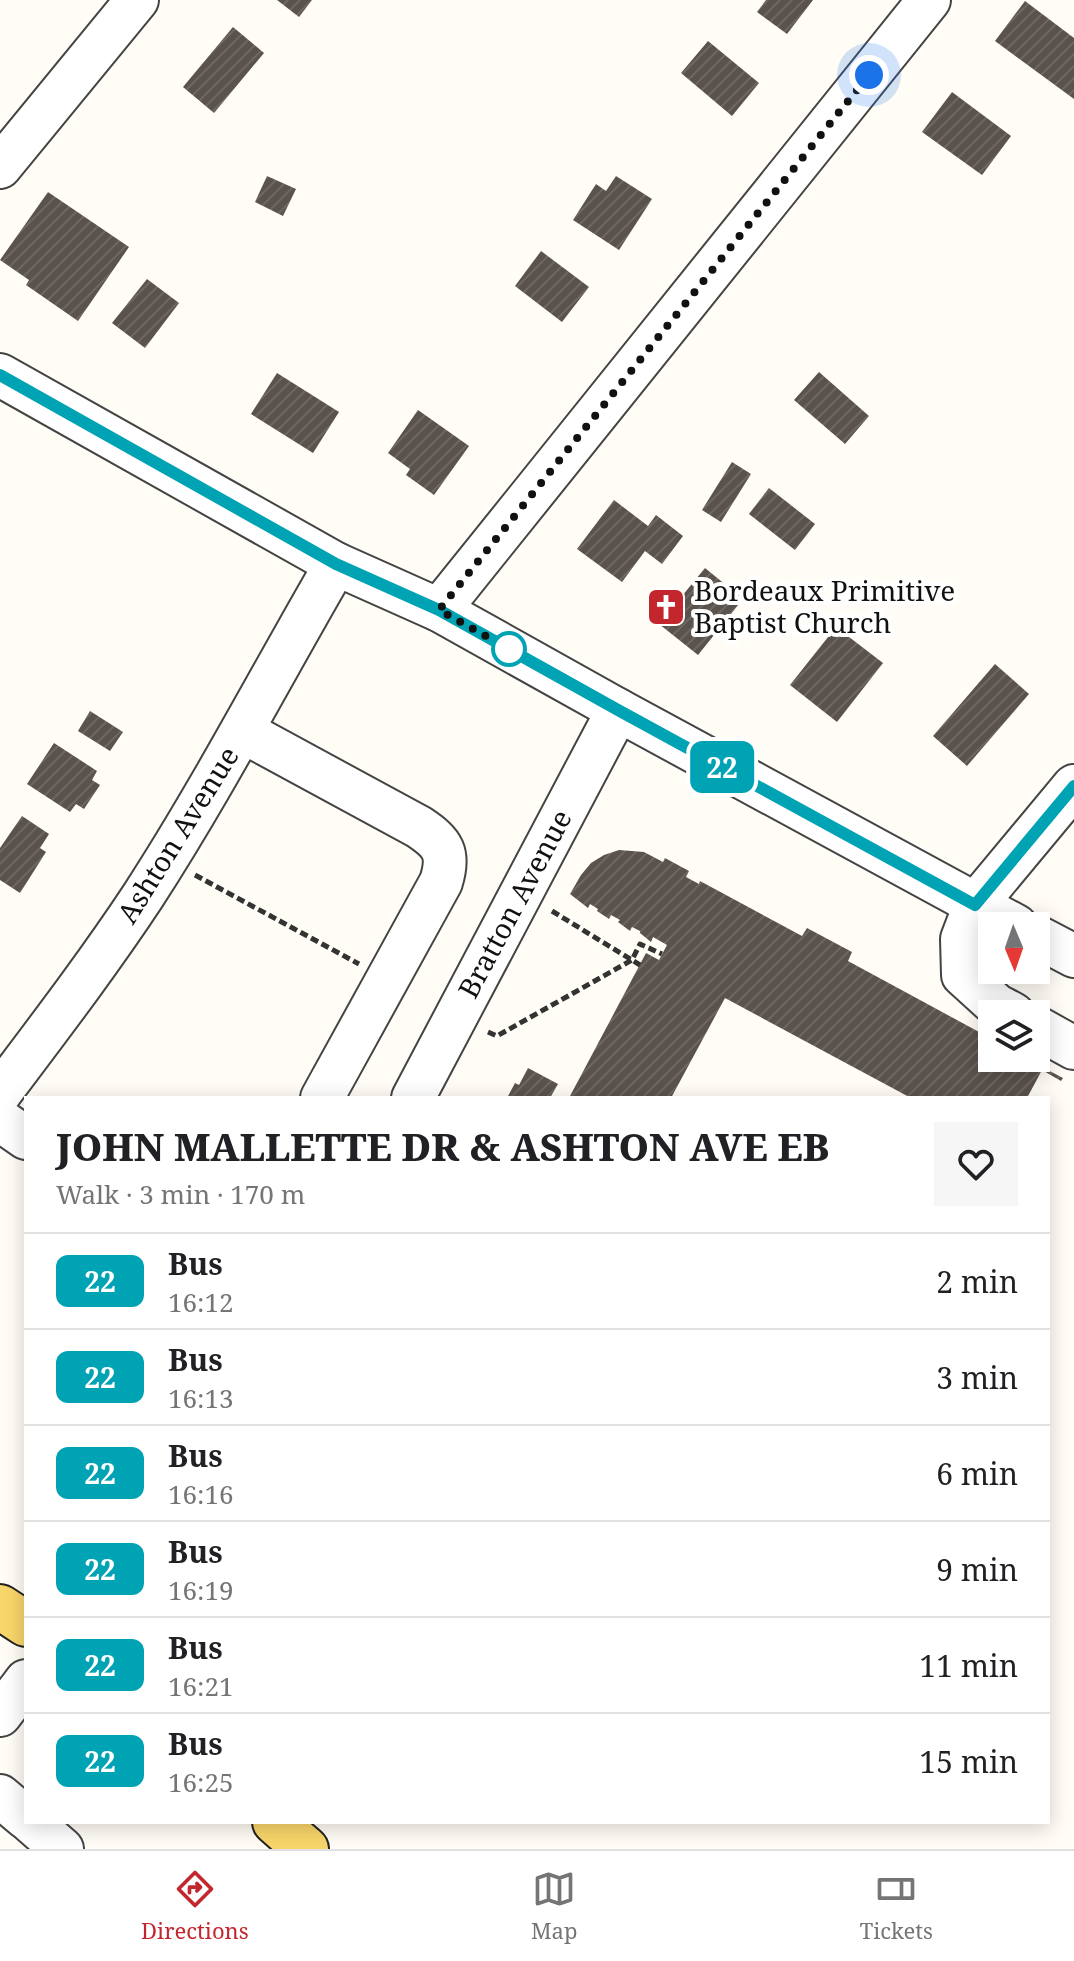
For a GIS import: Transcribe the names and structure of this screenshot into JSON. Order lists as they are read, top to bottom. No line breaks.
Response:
{"streets":{"street":["Ashton Avenue","Bratton Avenue"]},"places":{"church":["Bordeaux Primitive Baptist Church"]},"lines":["bus line 22"],"north":"bottom","page":{"on_map":"22","heading":["JOHN MALLETTE DR & ASHTON AVE EB","Walk · 3 min · 170 m"],"list":[{"mark":"22","name":"Bus","note":"16:12","value":"2 min"},{"mark":"22","name":"Bus","note":"16:13","value":"3 min"},{"mark":"22","name":"Bus","note":"16:16","value":"6 min"},{"mark":"22","name":"Bus","note":"16:19","value":"9 min"},{"mark":"22","name":"Bus","note":"16:21","value":"11 min"},{"mark":"22","name":"Bus","note":"16:25","value":"15 min"}],"tabs":["Directions","Map","Tickets"]}}
